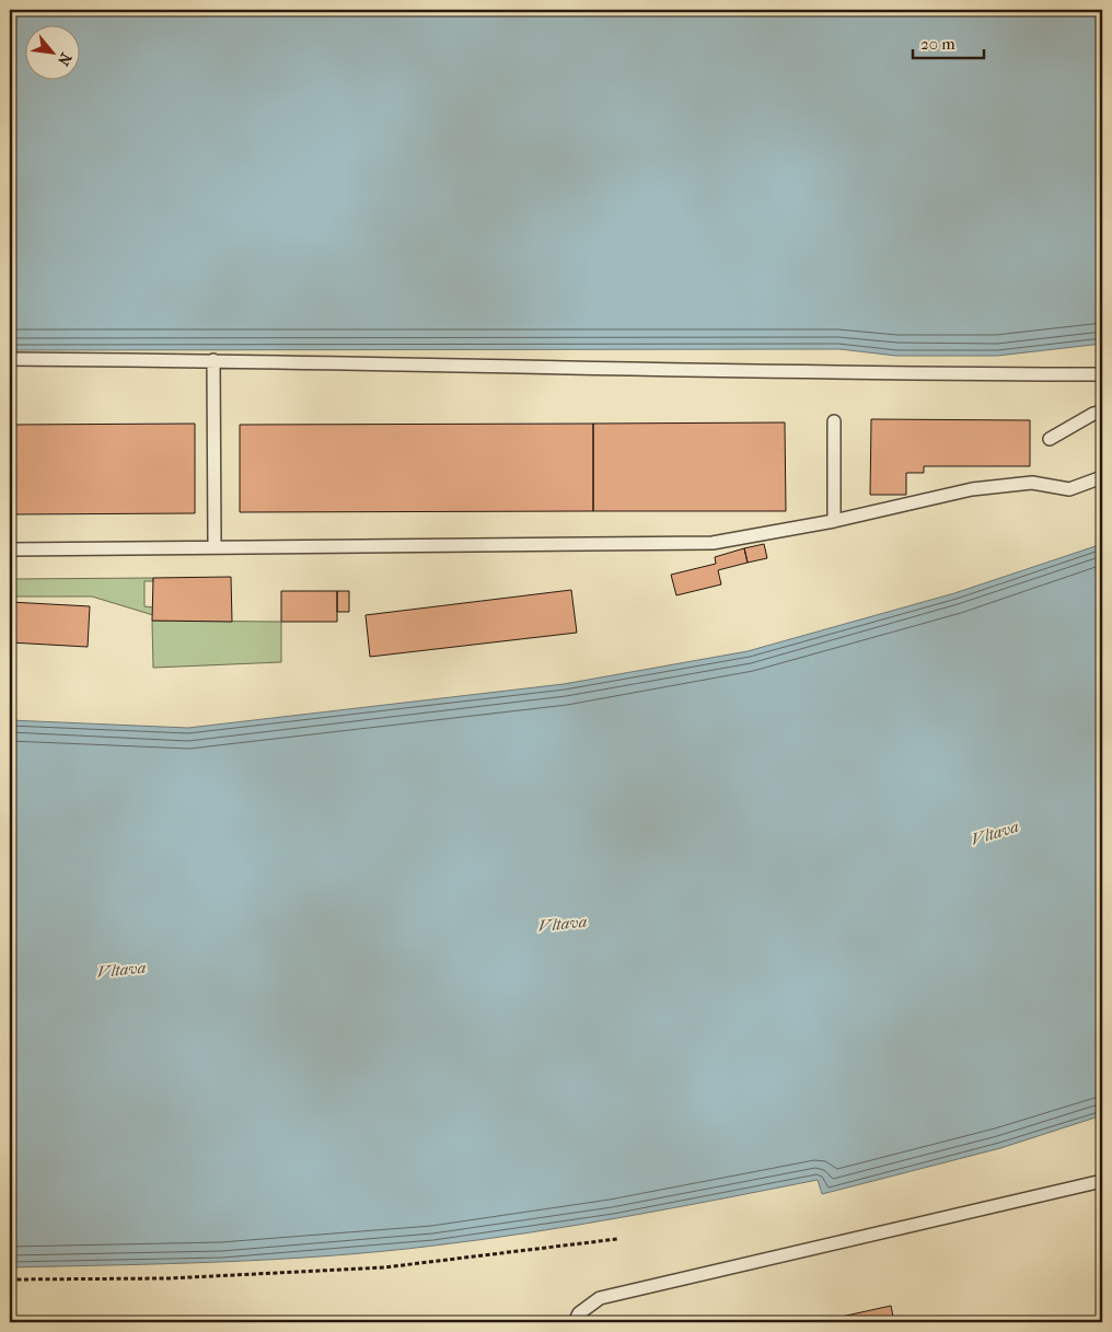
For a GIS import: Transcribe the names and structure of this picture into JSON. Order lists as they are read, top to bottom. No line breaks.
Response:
{"water":["Vltava"],"scale_bar":"20 m","north":"bottom right"}
